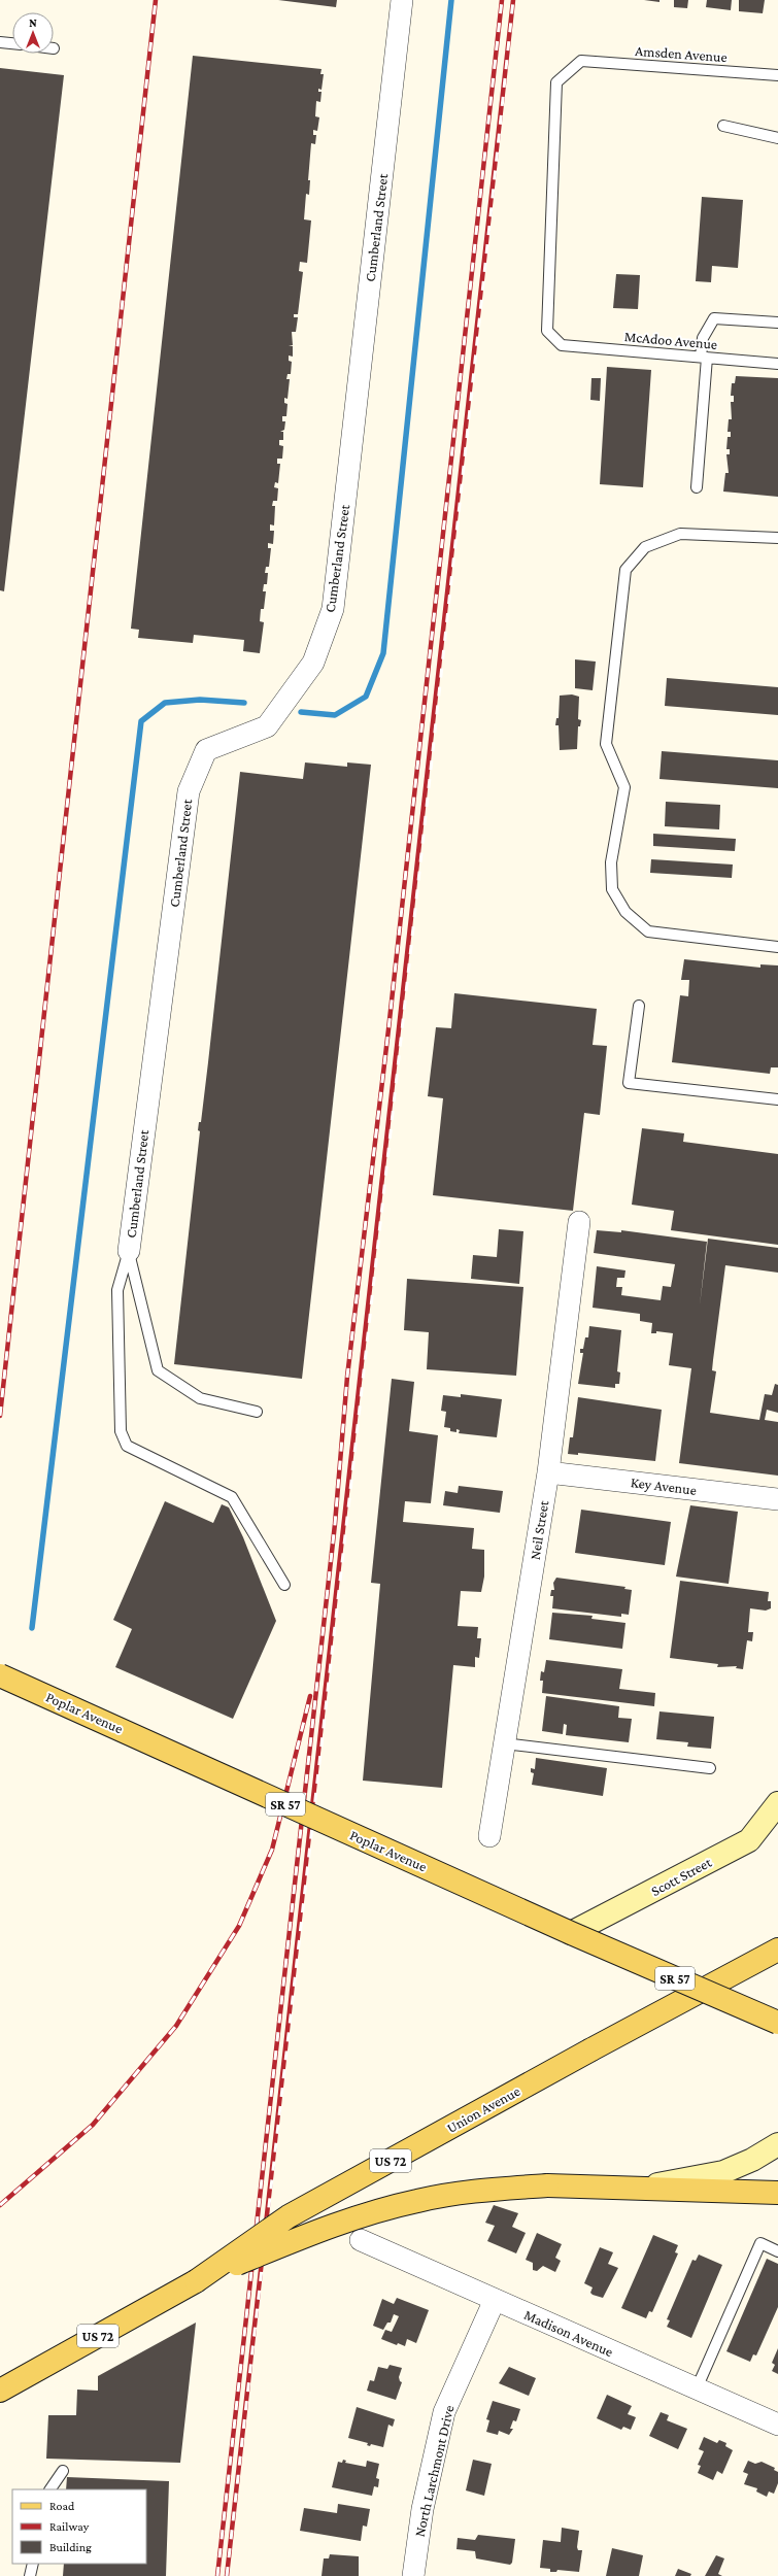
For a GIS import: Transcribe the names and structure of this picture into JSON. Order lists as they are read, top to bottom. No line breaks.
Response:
{"streets":{"main road":["Poplar Avenue","SR 57","Scott Street","Union Avenue","US 72"],"street":["Cumberland Street","Key Avenue","Neil Street","Madison Avenue","North Larchmont Drive"],"lane":["Amsden Avenue","McAdoo Avenue"]},"crossings":[["Amsden Avenue","McAdoo Avenue"],["Key Avenue","Neil Street"],["Poplar Avenue","Scott Street"],["Union Avenue","US 72"],["Madison Avenue","North Larchmont Drive"]],"legend":["Road","Railway","Building"],"north":"top"}
